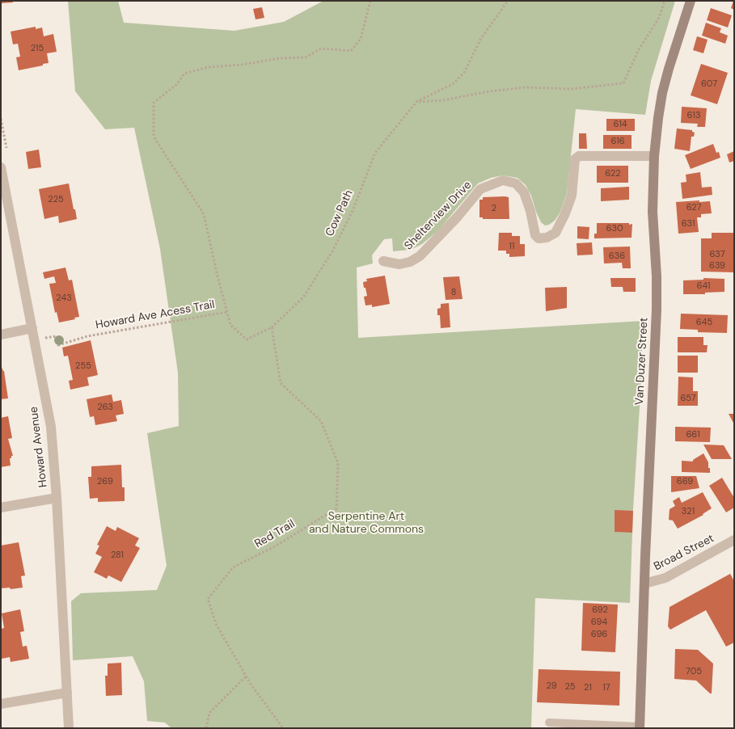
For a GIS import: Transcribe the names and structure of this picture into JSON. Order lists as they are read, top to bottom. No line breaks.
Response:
{"streets":{"main road":["Van Duzer Street"],"street":["Shelterview Drive","Howard Avenue","Broad Street"],"path":["Cow Path","Howard Ave Acess Trail","Red Trail"]},"crossings":[["Cow Path","Howard Ave Acess Trail"],["Cow Path","Red Trail"],["Shelterview Drive","Van Duzer Street"],["Van Duzer Street","Broad Street"]],"parks":["Serpentine Art and Nature Commons"],"house_numbers":["215","607","613","614","616","622","225","627","2","631","630","11","637","636","639","641","8","243","645","255","657","263","661","269","669","321","281","692","694","696","705","29","25","21","17"]}
